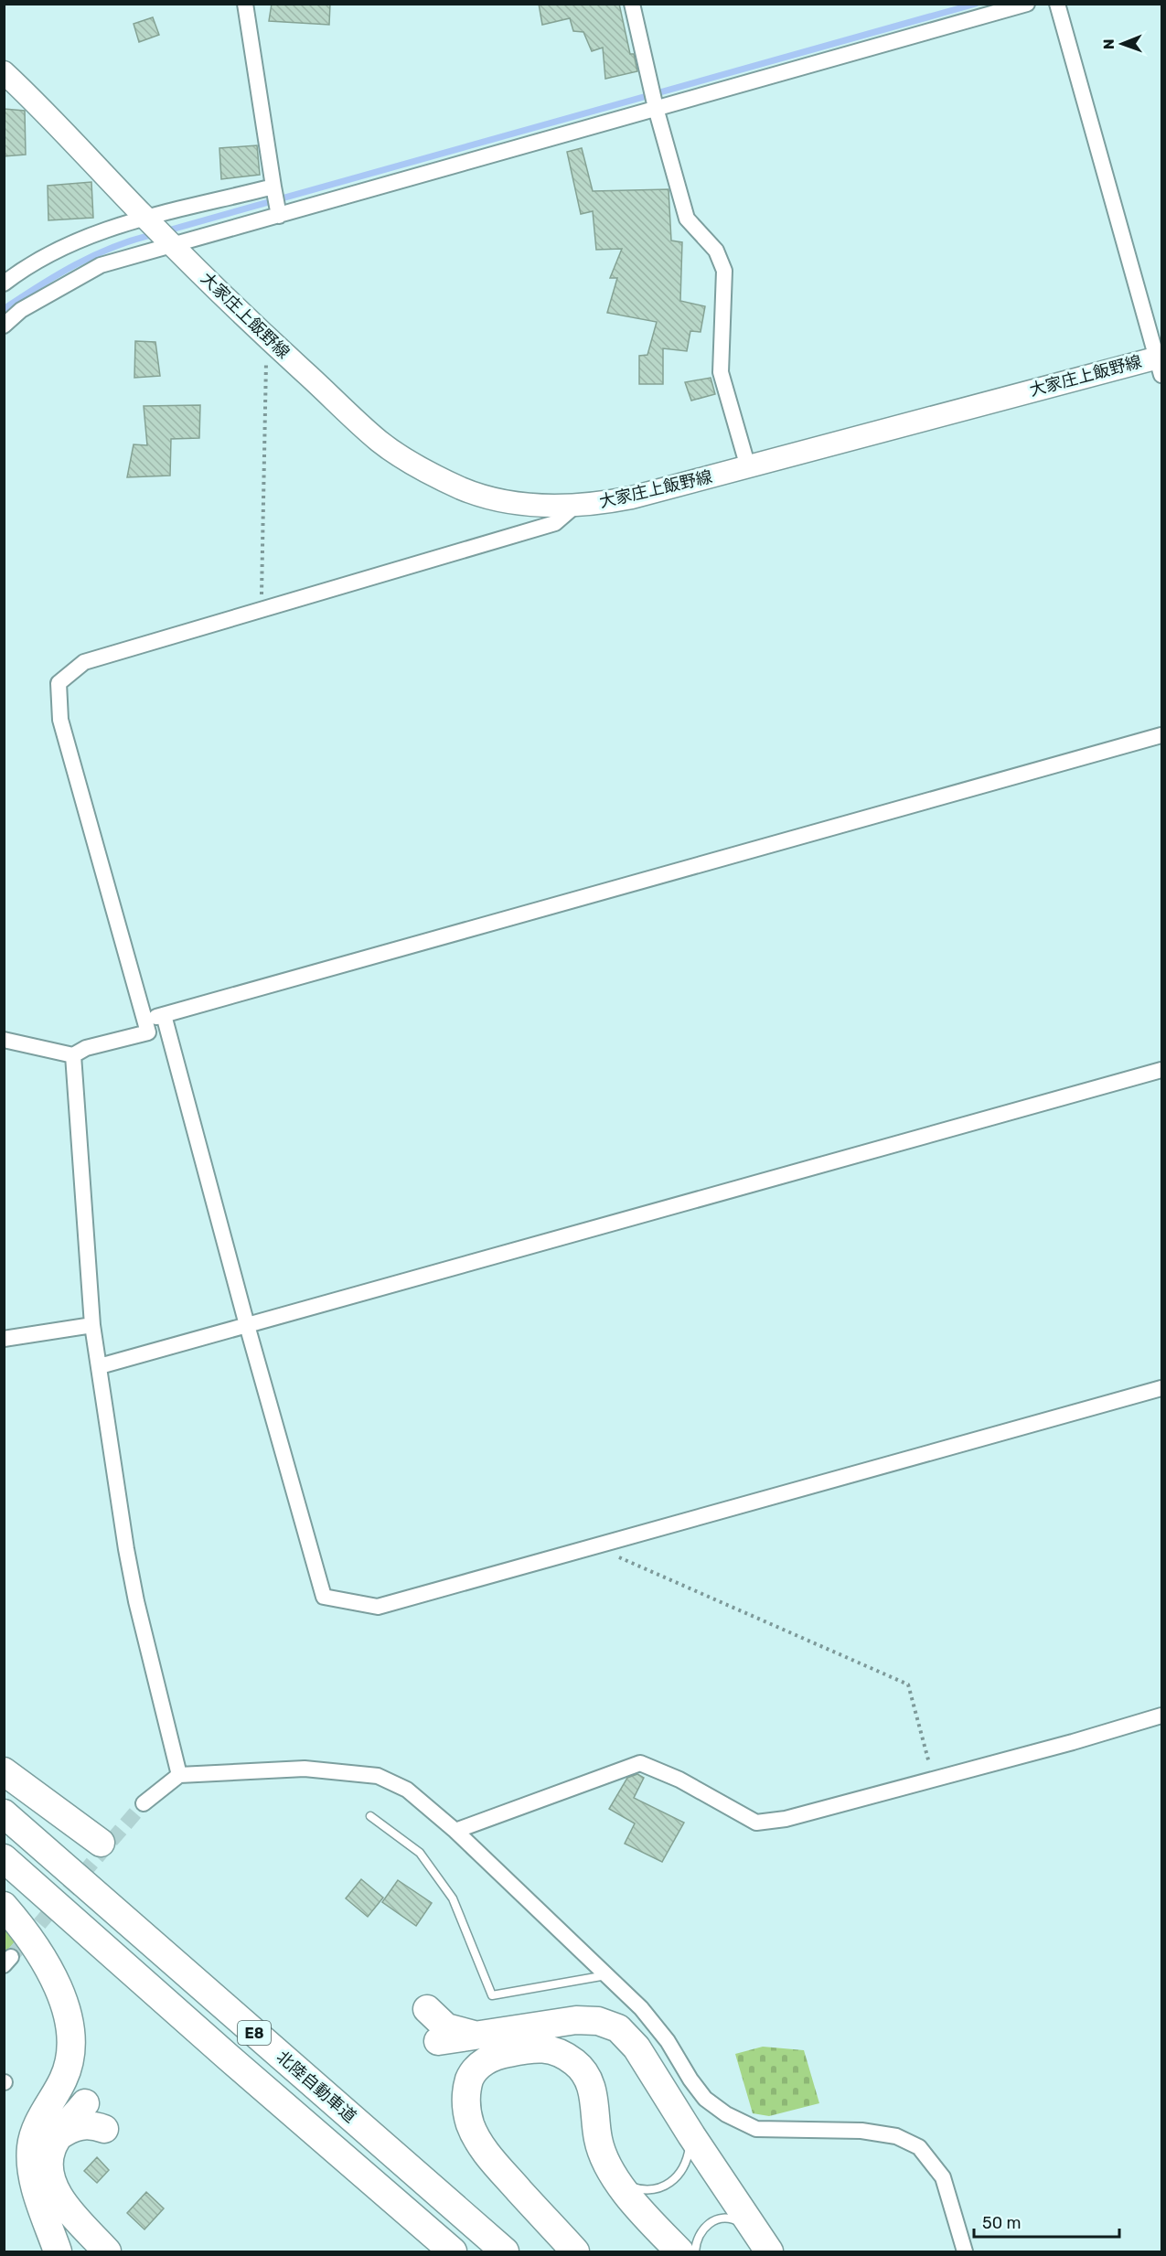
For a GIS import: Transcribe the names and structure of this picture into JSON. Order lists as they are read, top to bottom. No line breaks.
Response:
{"streets":{"highway":["E8","北陸自動車道"],"main road":["大家庄上飯野線"]},"scale_bar":"50 m","north":"left"}
